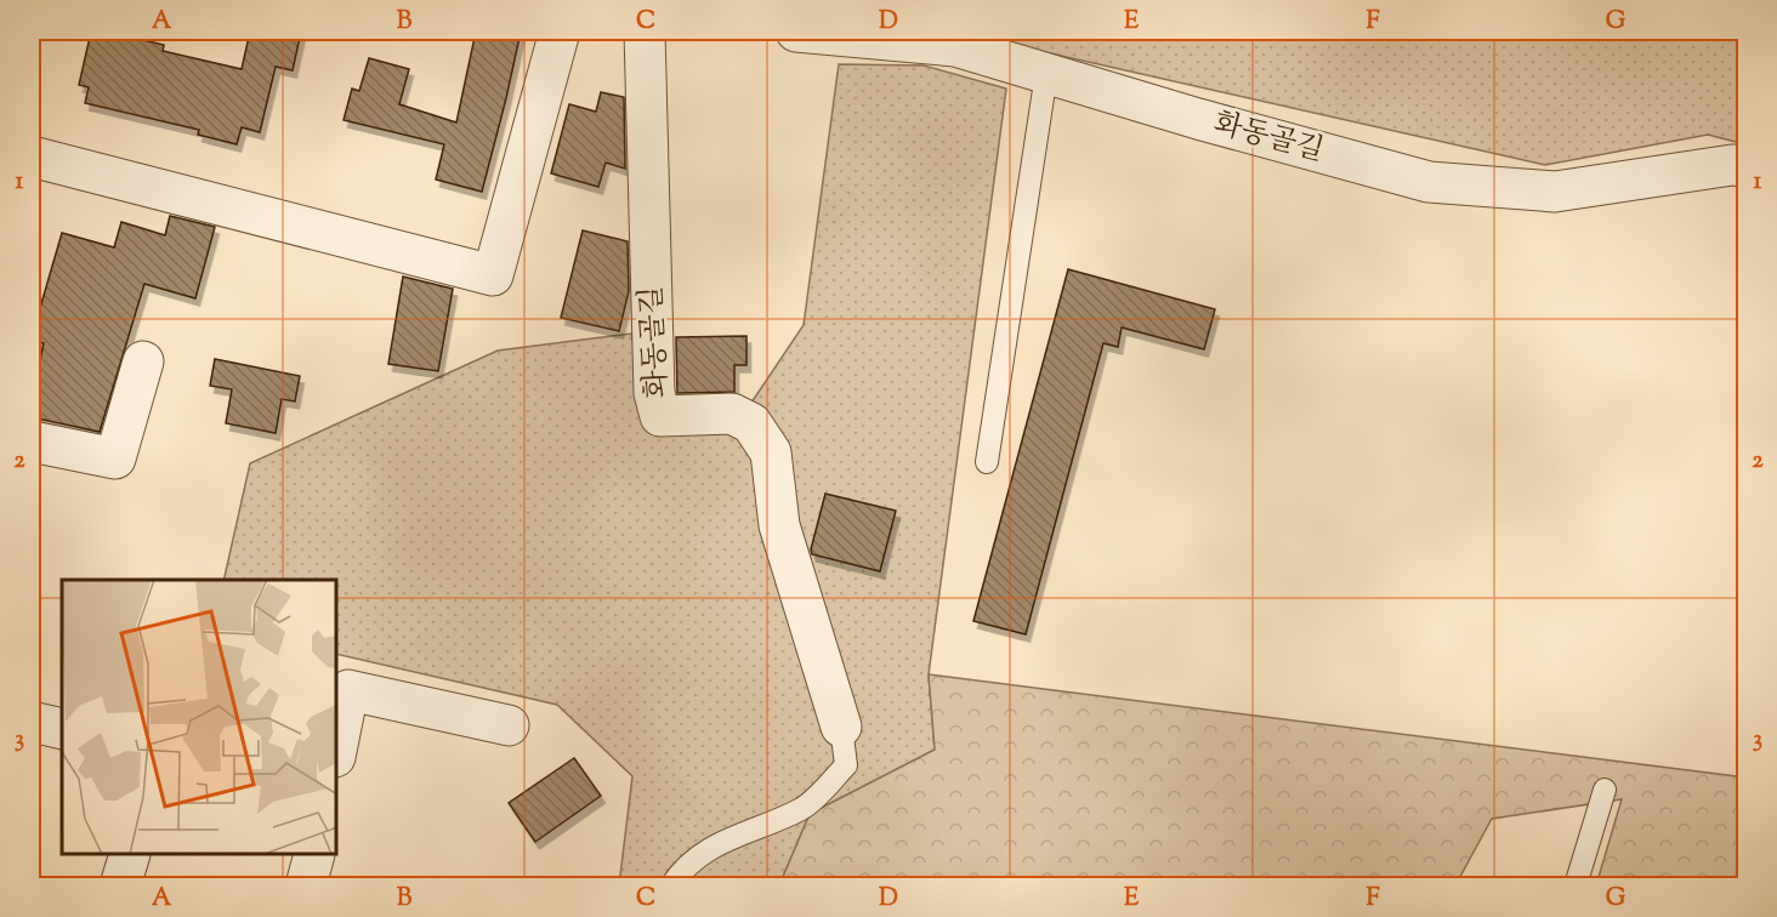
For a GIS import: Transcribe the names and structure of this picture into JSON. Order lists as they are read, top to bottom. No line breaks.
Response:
{"streets":{"street":["화동골길"]},"grid":{"columns":["A","B","C","D","E","F","G"],"rows":["1","2","3"]}}
